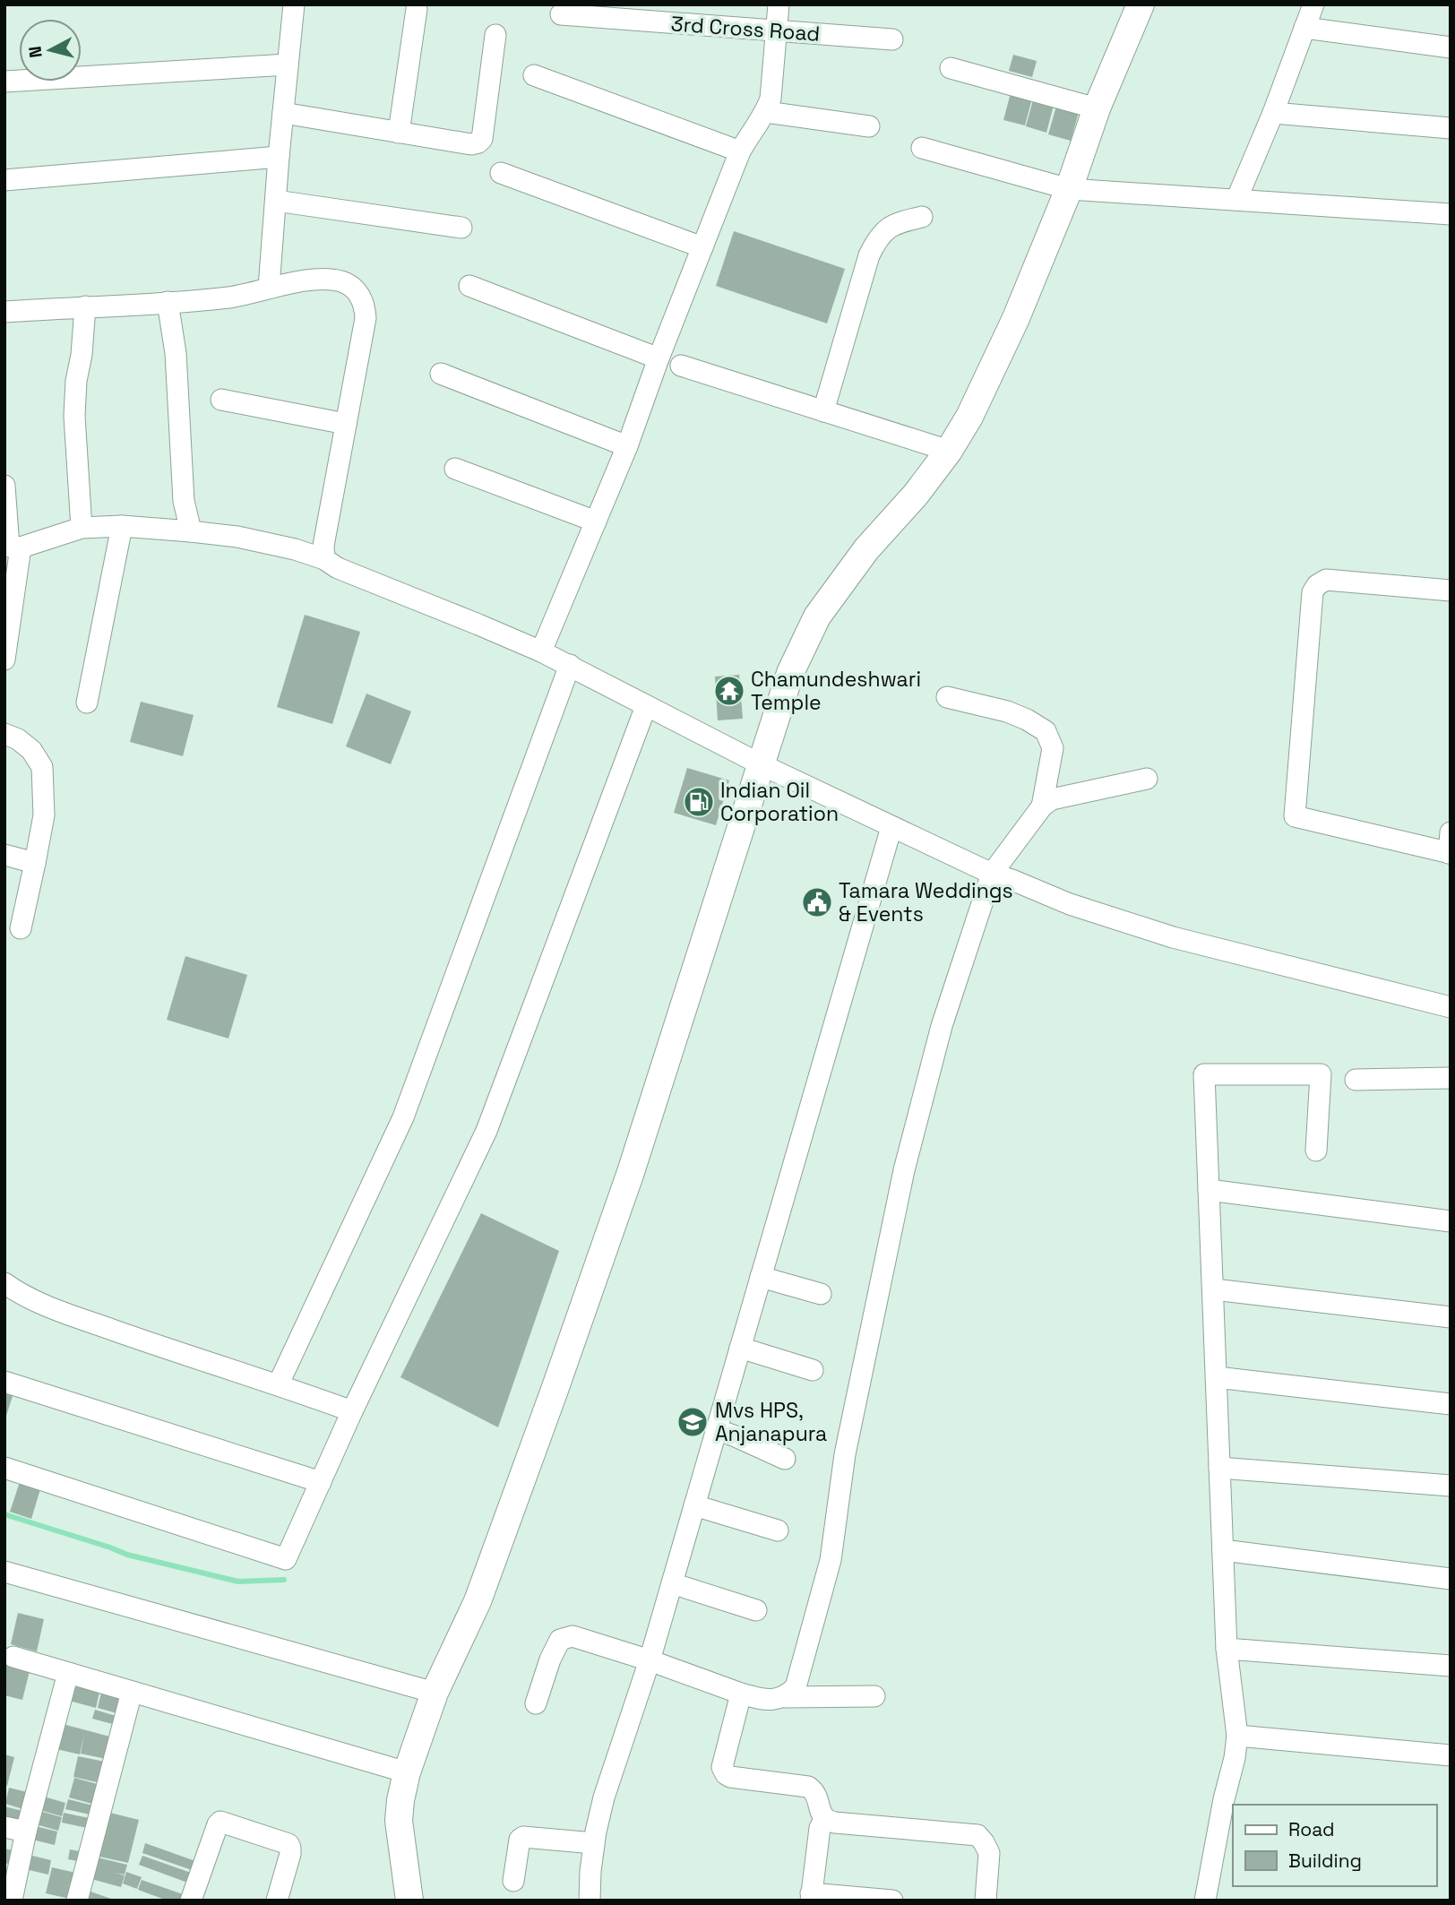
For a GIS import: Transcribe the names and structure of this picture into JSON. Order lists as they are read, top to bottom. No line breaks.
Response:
{"streets":{"street":["3rd Cross Road"]},"places":{"temple":["Chamundeshwari Temple"],"fuel station":["Indian Oil Corporation"],"public building":["Tamara Weddings & Events"],"school or university":["Mvs HPS, Anjanapura"]},"legend":["Road","Building"],"north":"left"}
